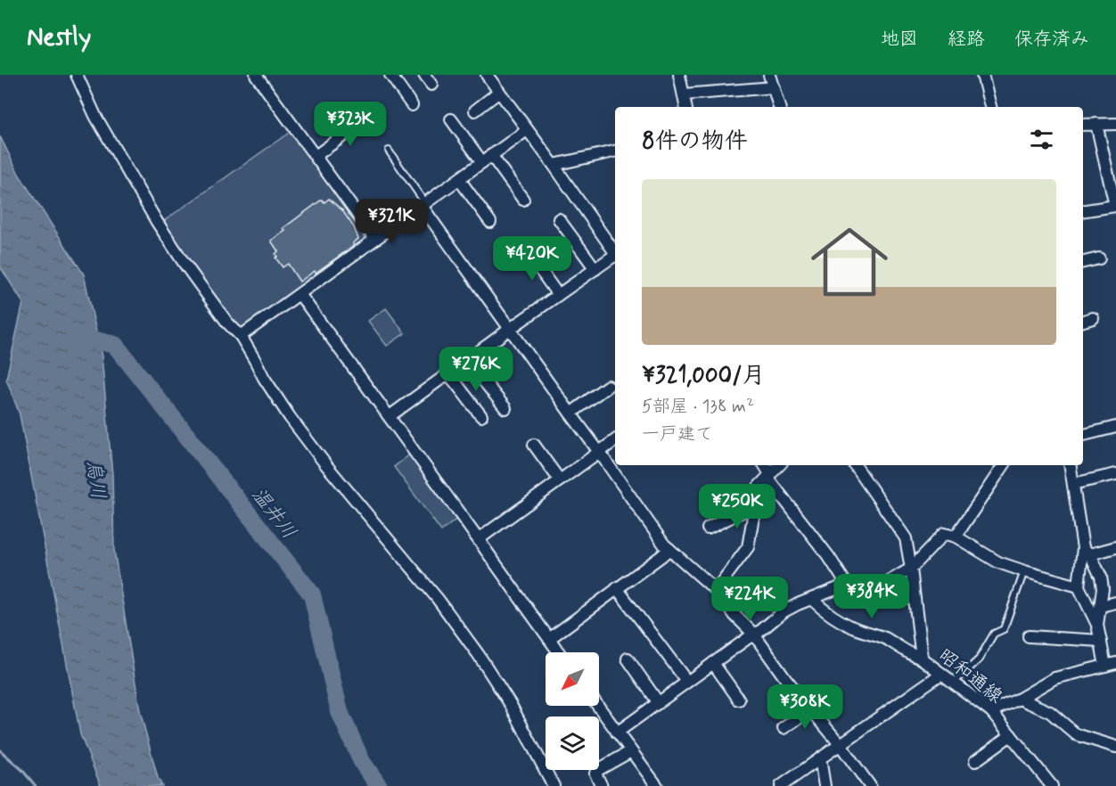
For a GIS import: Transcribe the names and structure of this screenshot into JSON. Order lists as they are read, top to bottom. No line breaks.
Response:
{"streets":{"street":["昭和通線"]},"water":["烏川","温井川"],"north":"bottom left","page":{"header":"Nestly","nav":["地図","経路","保存済み"],"price":["¥323K","¥321K","¥420K","¥276K","¥250K","¥384K","¥224K","¥308K"],"heading":"8件の物件","list":[{"name":"¥321,000/月","note":"5部屋 · 138 m² · 一戸建て"}]}}
